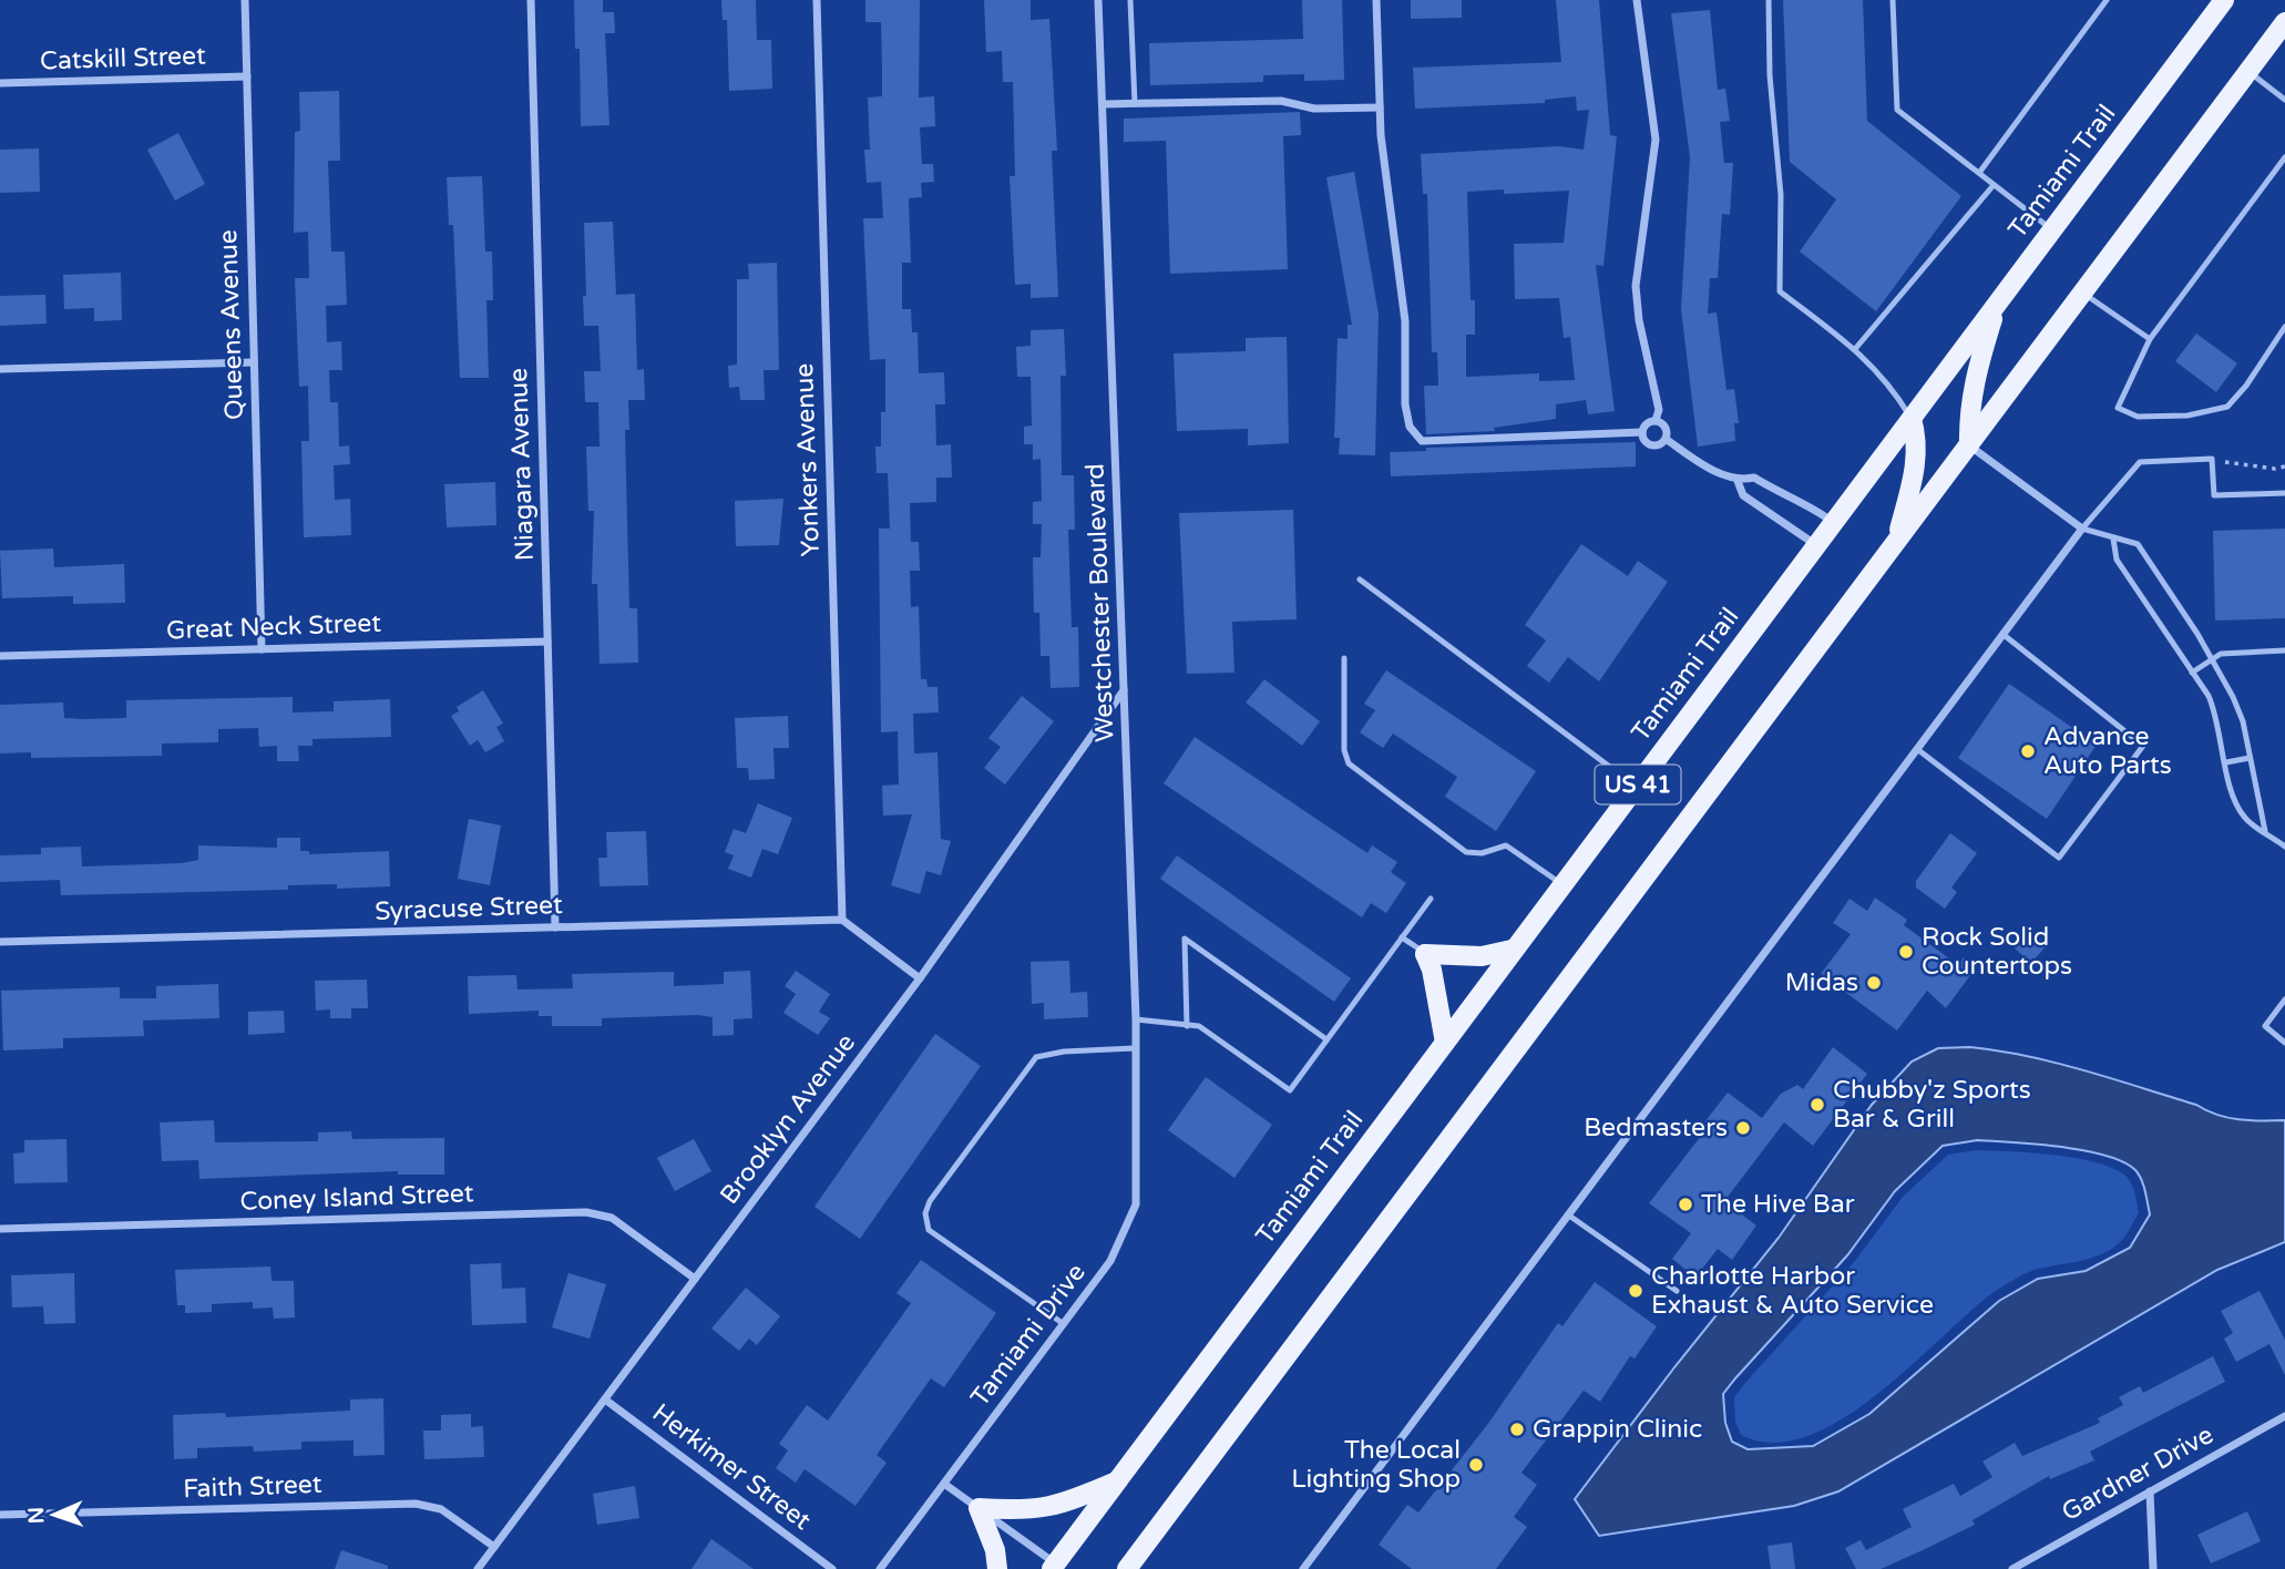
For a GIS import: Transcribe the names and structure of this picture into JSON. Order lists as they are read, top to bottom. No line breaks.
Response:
{"streets":{"main road":["Tamiami Trail","US 41"],"street":["Catskill Street","Queens Avenue","Yonkers Avenue","Niagara Avenue","Westchester Boulevard","Great Neck Street","Syracuse Street","Brooklyn Avenue","Coney Island Street","Tamiami Drive","Herkimer Street","Gardner Drive","Faith Street"]},"crossings":[["Catskill Street","Queens Avenue"],["Queens Avenue","Great Neck Street"],["Yonkers Avenue","Syracuse Street"],["Niagara Avenue","Great Neck Street"],["Niagara Avenue","Syracuse Street"],["Westchester Boulevard","Brooklyn Avenue"],["Westchester Boulevard","Tamiami Drive"],["Brooklyn Avenue","Coney Island Street"],["Brooklyn Avenue","Herkimer Street"],["Brooklyn Avenue","Faith Street"]],"places":["Advance Auto Parts","Rock Solid Countertops","Midas","Chubby'z Sports Bar & Grill","Bedmasters","The Hive Bar","Charlotte Harbor Exhaust & Auto Service","Grappin Clinic","The Local Lighting Shop"],"north":"left"}
